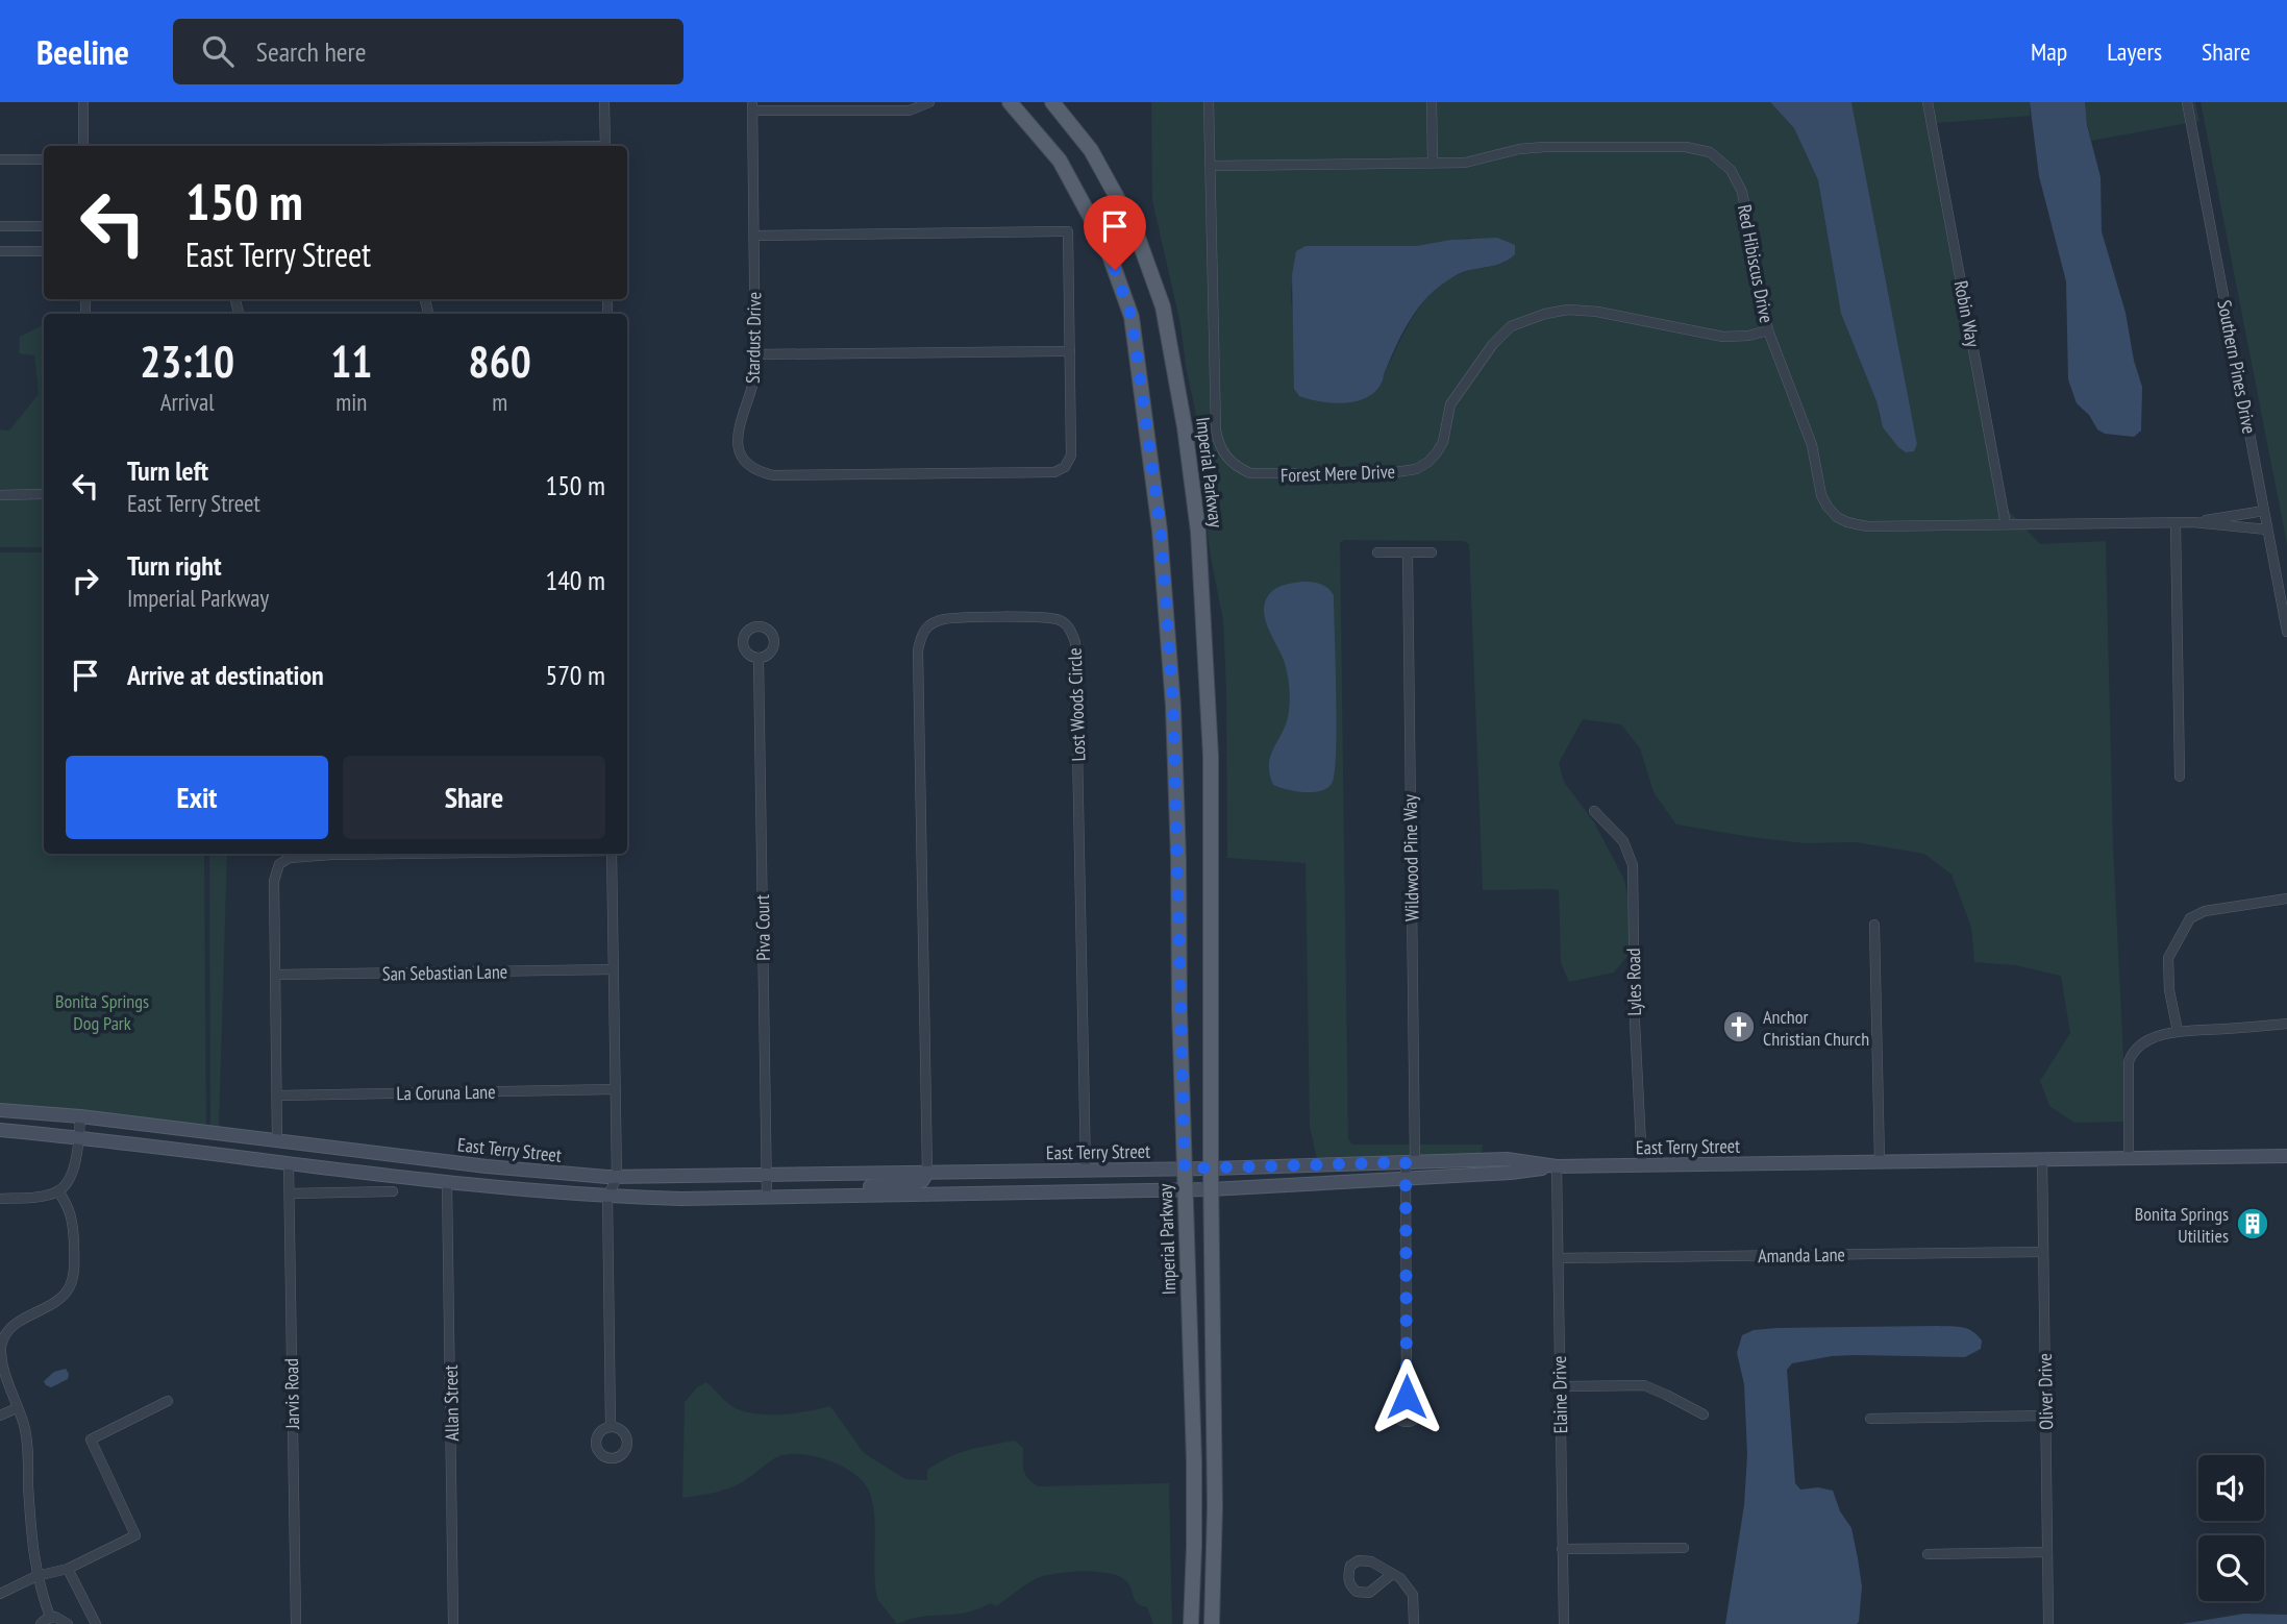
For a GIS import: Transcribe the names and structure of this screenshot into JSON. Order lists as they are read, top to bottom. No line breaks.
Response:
{"streets":{"main road":["Imperial Parkway"],"street":["Red Hibiscus Drive","Robin Way","Stardust Drive","Southern Pines Drive","Forest Mere Drive","Lost Woods Circle","Wildwood Pine Way","Piva Court","San Sebastian Lane","Lyles Road","La Coruna Lane","East Terry Street","Amanda Lane","Oliver Drive","Jarvis Road","Elaine Drive","Allan Street"]},"crossings":[["Red Hibiscus Drive","Robin Way"],["Red Hibiscus Drive","Southern Pines Drive"],["Red Hibiscus Drive","Forest Mere Drive"],["Imperial Parkway","East Terry Street"],["Lost Woods Circle","East Terry Street"],["Wildwood Pine Way","East Terry Street"],["Piva Court","East Terry Street"],["Lyles Road","East Terry Street"],["East Terry Street","Oliver Drive"],["East Terry Street","Elaine Drive"],["Amanda Lane","Oliver Drive"],["Amanda Lane","Elaine Drive"]],"parks":["Bonita Springs Dog Park"],"places":{"church":["Anchor Christian Church"],"building":["Bonita Springs Utilities"]},"page":{"header":"Beeline","search":"Search here","nav":["Map","Layers","Share"],"turn":["150 m","East Terry Street"],"eta":["23:10","Arrival","11","min","860","m"],"list":[{"name":"Turn left","note":"East Terry Street","value":"150 m"},{"name":"Turn right","note":"Imperial Parkway","value":"140 m"},{"name":"Arrive at destination","value":"570 m"}],"buttons":["Exit","Share"]}}
